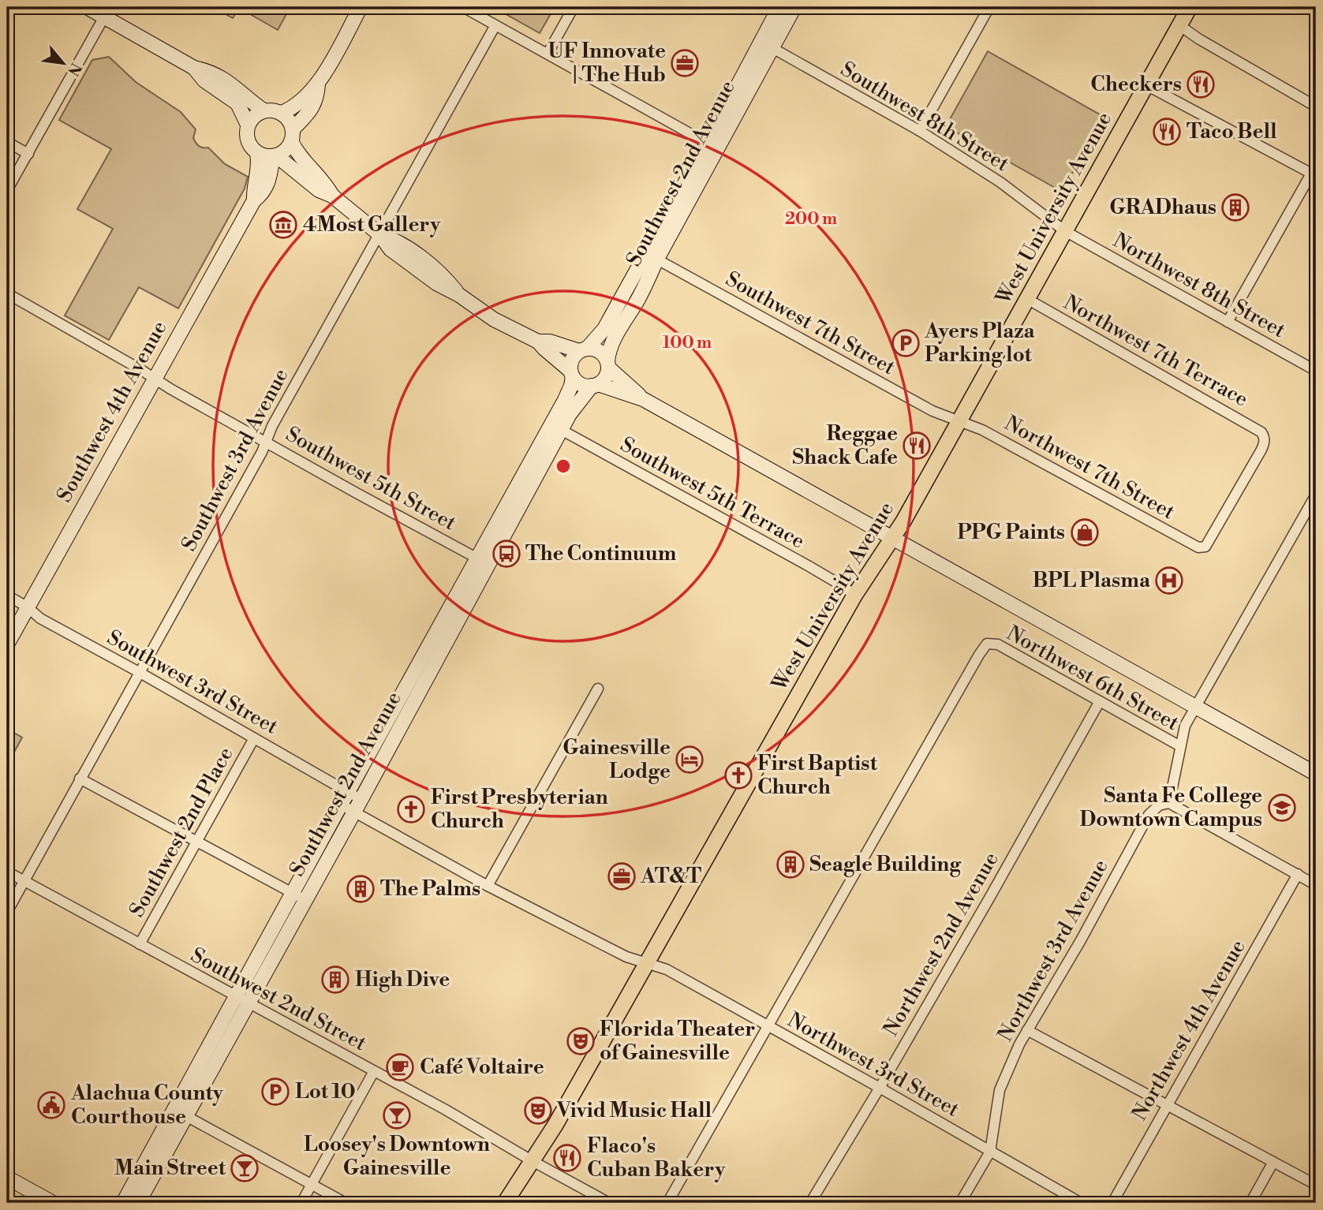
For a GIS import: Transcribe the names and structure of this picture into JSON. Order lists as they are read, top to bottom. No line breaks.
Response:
{"streets":{"main road":["West University Avenue"],"street":["Southwest 8th Street","Southwest 2nd Avenue","Northwest 8th Street","Southwest 7th Street","Northwest 7th Terrace","Southwest 4th Avenue","Southwest 3rd Avenue","Northwest 7th Street","Southwest 5th Street","Southwest 5th Terrace","Northwest 6th Street","Southwest 3rd Street","Southwest 2nd Place","Northwest 2nd Avenue","Northwest 3rd Avenue","Southwest 2nd Street","Northwest 4th Avenue","Northwest 3rd Street"]},"crossings":[["Southwest 8th Street","Southwest 2nd Avenue"],["Southwest 8th Street","West University Avenue"],["Southwest 8th Street","Northwest 8th Street"],["Southwest 2nd Avenue","Southwest 7th Street"],["Southwest 2nd Avenue","Southwest 5th Street"],["Southwest 2nd Avenue","Southwest 5th Terrace"],["Southwest 2nd Avenue","Southwest 3rd Street"],["Southwest 2nd Avenue","Southwest 2nd Street"],["West University Avenue","Northwest 8th Street"],["West University Avenue","Southwest 7th Street"],["West University Avenue","Northwest 7th Terrace"],["West University Avenue","Northwest 7th Street"],["West University Avenue","Southwest 5th Terrace"],["West University Avenue","Southwest 2nd Street"],["West University Avenue","Northwest 3rd Street"],["Southwest 7th Street","Northwest 7th Street"],["Northwest 7th Terrace","Northwest 7th Street"],["Southwest 4th Avenue","Southwest 5th Street"],["Southwest 4th Avenue","Southwest 3rd Street"],["Southwest 3rd Avenue","Southwest 5th Street"],["Southwest 3rd Avenue","Southwest 3rd Street"],["Southwest 3rd Avenue","Southwest 2nd Street"],["Northwest 6th Street","Northwest 2nd Avenue"],["Northwest 6th Street","Northwest 3rd Street"],["Southwest 3rd Street","Southwest 2nd Place"],["Southwest 2nd Place","Southwest 2nd Street"],["Northwest 2nd Avenue","Northwest 3rd Street"],["Northwest 3rd Avenue","Northwest 3rd Street"]],"places":{"office":["UF Innovate | The Hub","AT&T"],"restaurant":["Checkers","Taco Bell","Reggae Shack Cafe","Flaco's Cuban Bakery"],"building":["GRADhaus","Seagle Building","The Palms","High Dive"],"museum":["4Most Gallery"],"parking":["Ayers Plaza Parking lot","Lot 10"],"shop":["PPG Paints"],"bus stop":["The Continuum"],"hospital":["BPL Plasma"],"hotel":["Gainesville Lodge"],"church":["First Baptist Church","First Presbyterian Church"],"school or university":["Santa Fe College Downtown Campus"],"theatre":["Florida Theater of Gainesville","Vivid Music Hall"],"cafe":["Café Voltaire"],"public building":["Alachua County Courthouse"],"bar":["Loosey's Downtown Gainesville","Main Street"]},"north":"bottom right","rings":["200 m","100 m"]}
